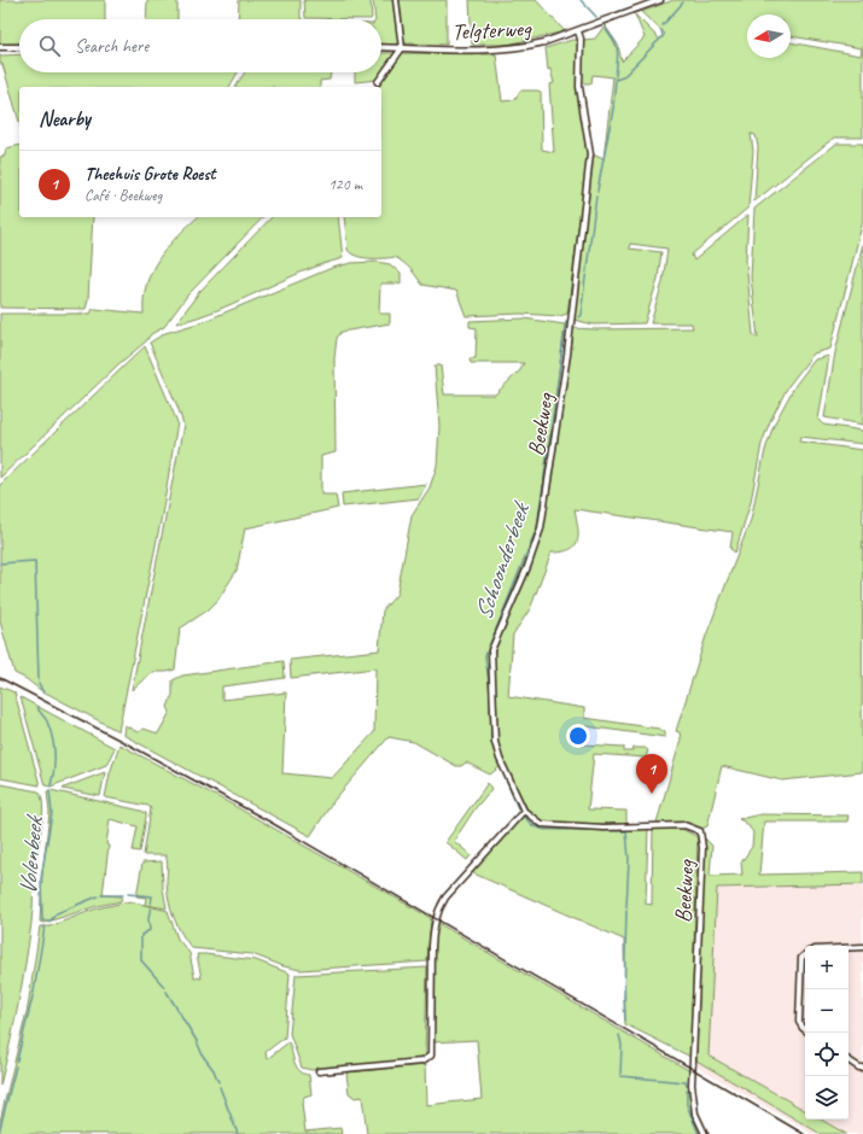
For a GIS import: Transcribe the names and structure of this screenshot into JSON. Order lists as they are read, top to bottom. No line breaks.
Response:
{"streets":{"street":["Telgterweg","Beekweg"]},"crossings":[["Telgterweg","Beekweg"]],"water":["Schoonderbeek","Volenbeek"],"north":"left","page":{"search":"Search here","heading":"Nearby","list":[{"mark":"1","name":"Theehuis Grote Roest","note":"Café · Beekweg","value":"120 m"}],"pins":"1","map_buttons":["+","−"]}}
